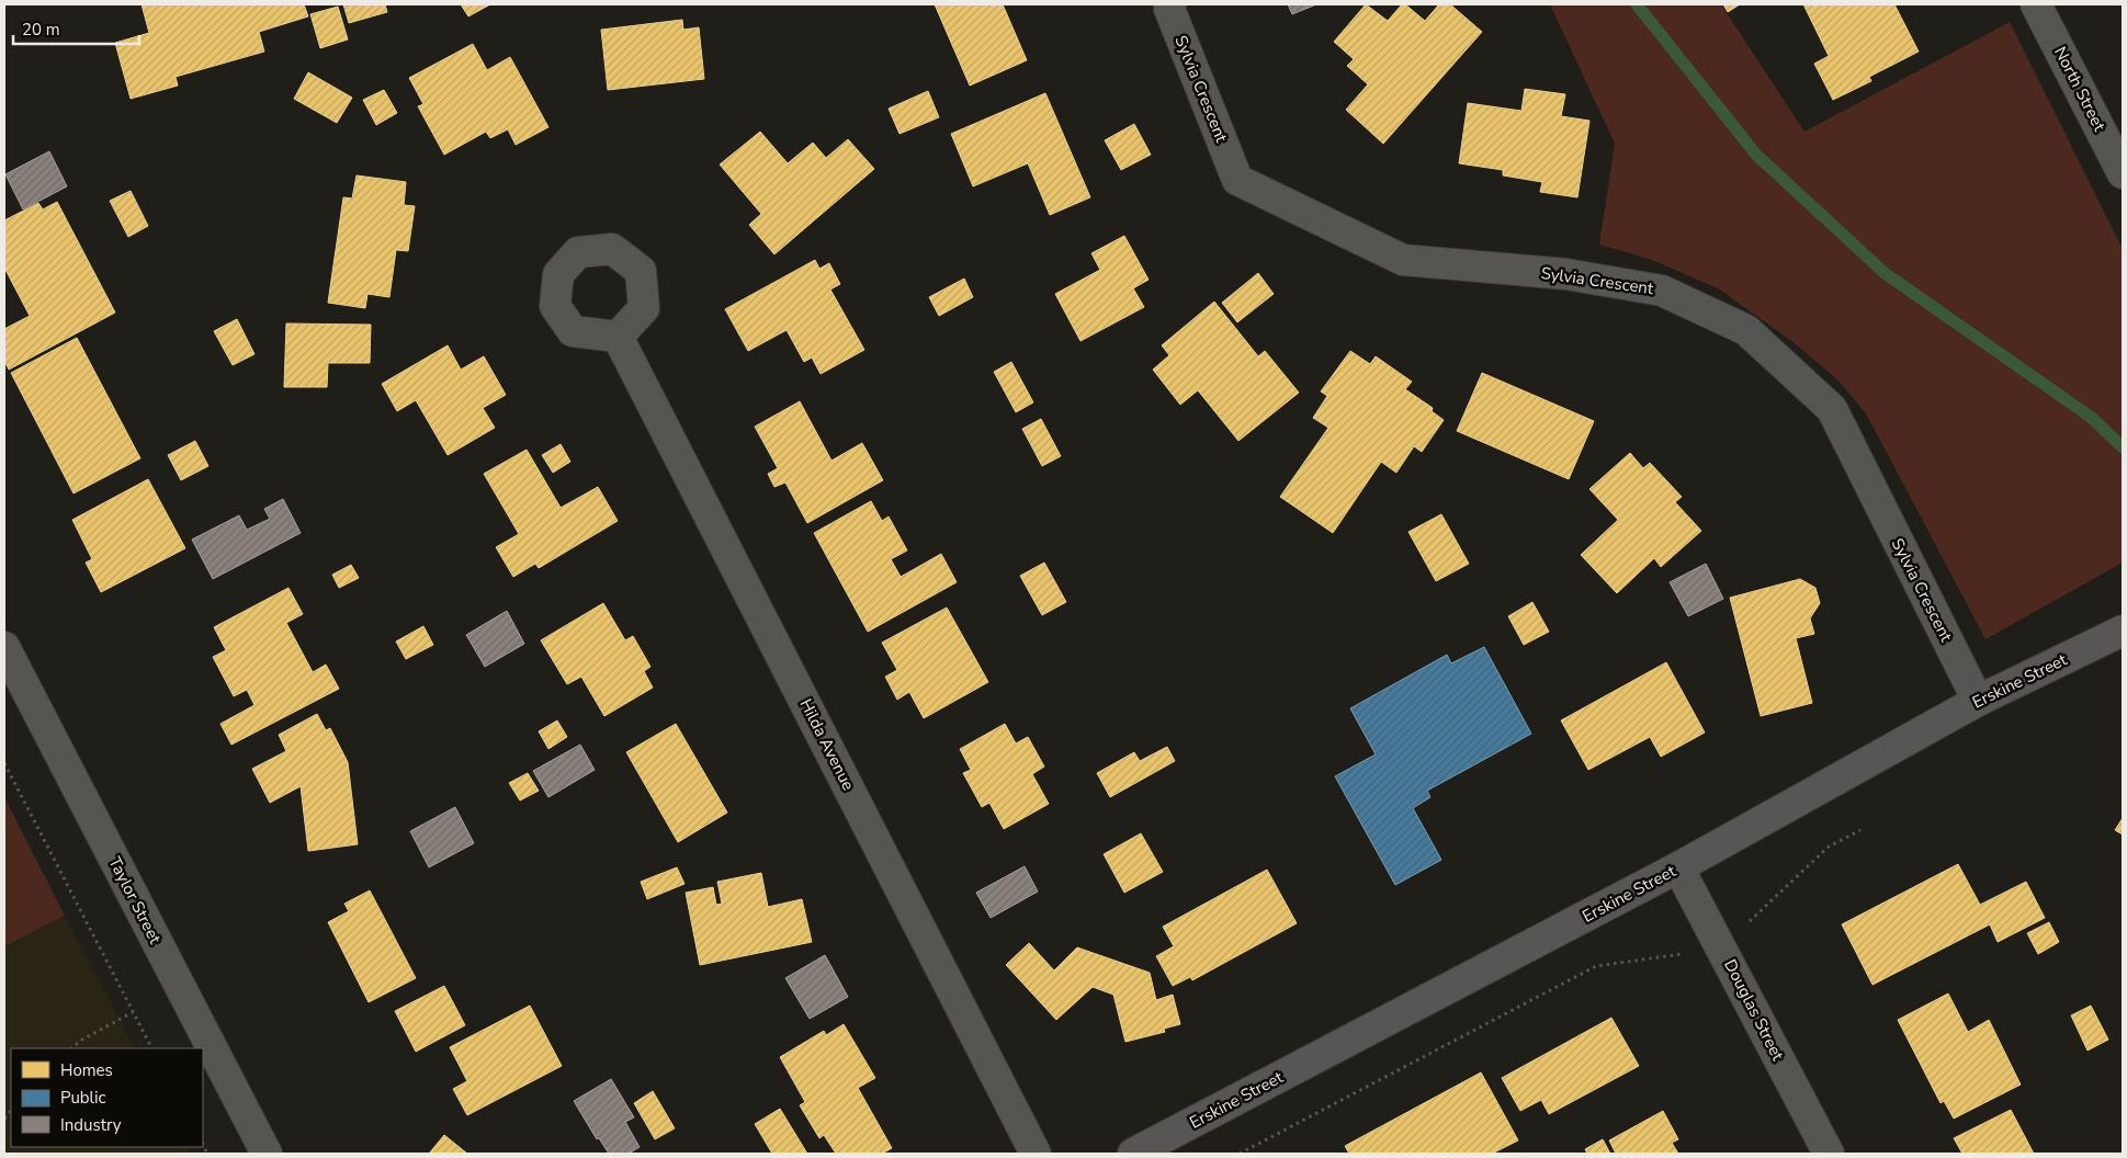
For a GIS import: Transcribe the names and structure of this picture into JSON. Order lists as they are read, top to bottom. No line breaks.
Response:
{"streets":{"street":["Sylvia Crescent","North Street","Erskine Street","Hilda Avenue","Taylor Street","Douglas Street"]},"crossings":[["Sylvia Crescent","Erskine Street"],["Erskine Street","Douglas Street"]],"legend":["Homes","Public","Industry"],"scale_bar":"20 m"}
